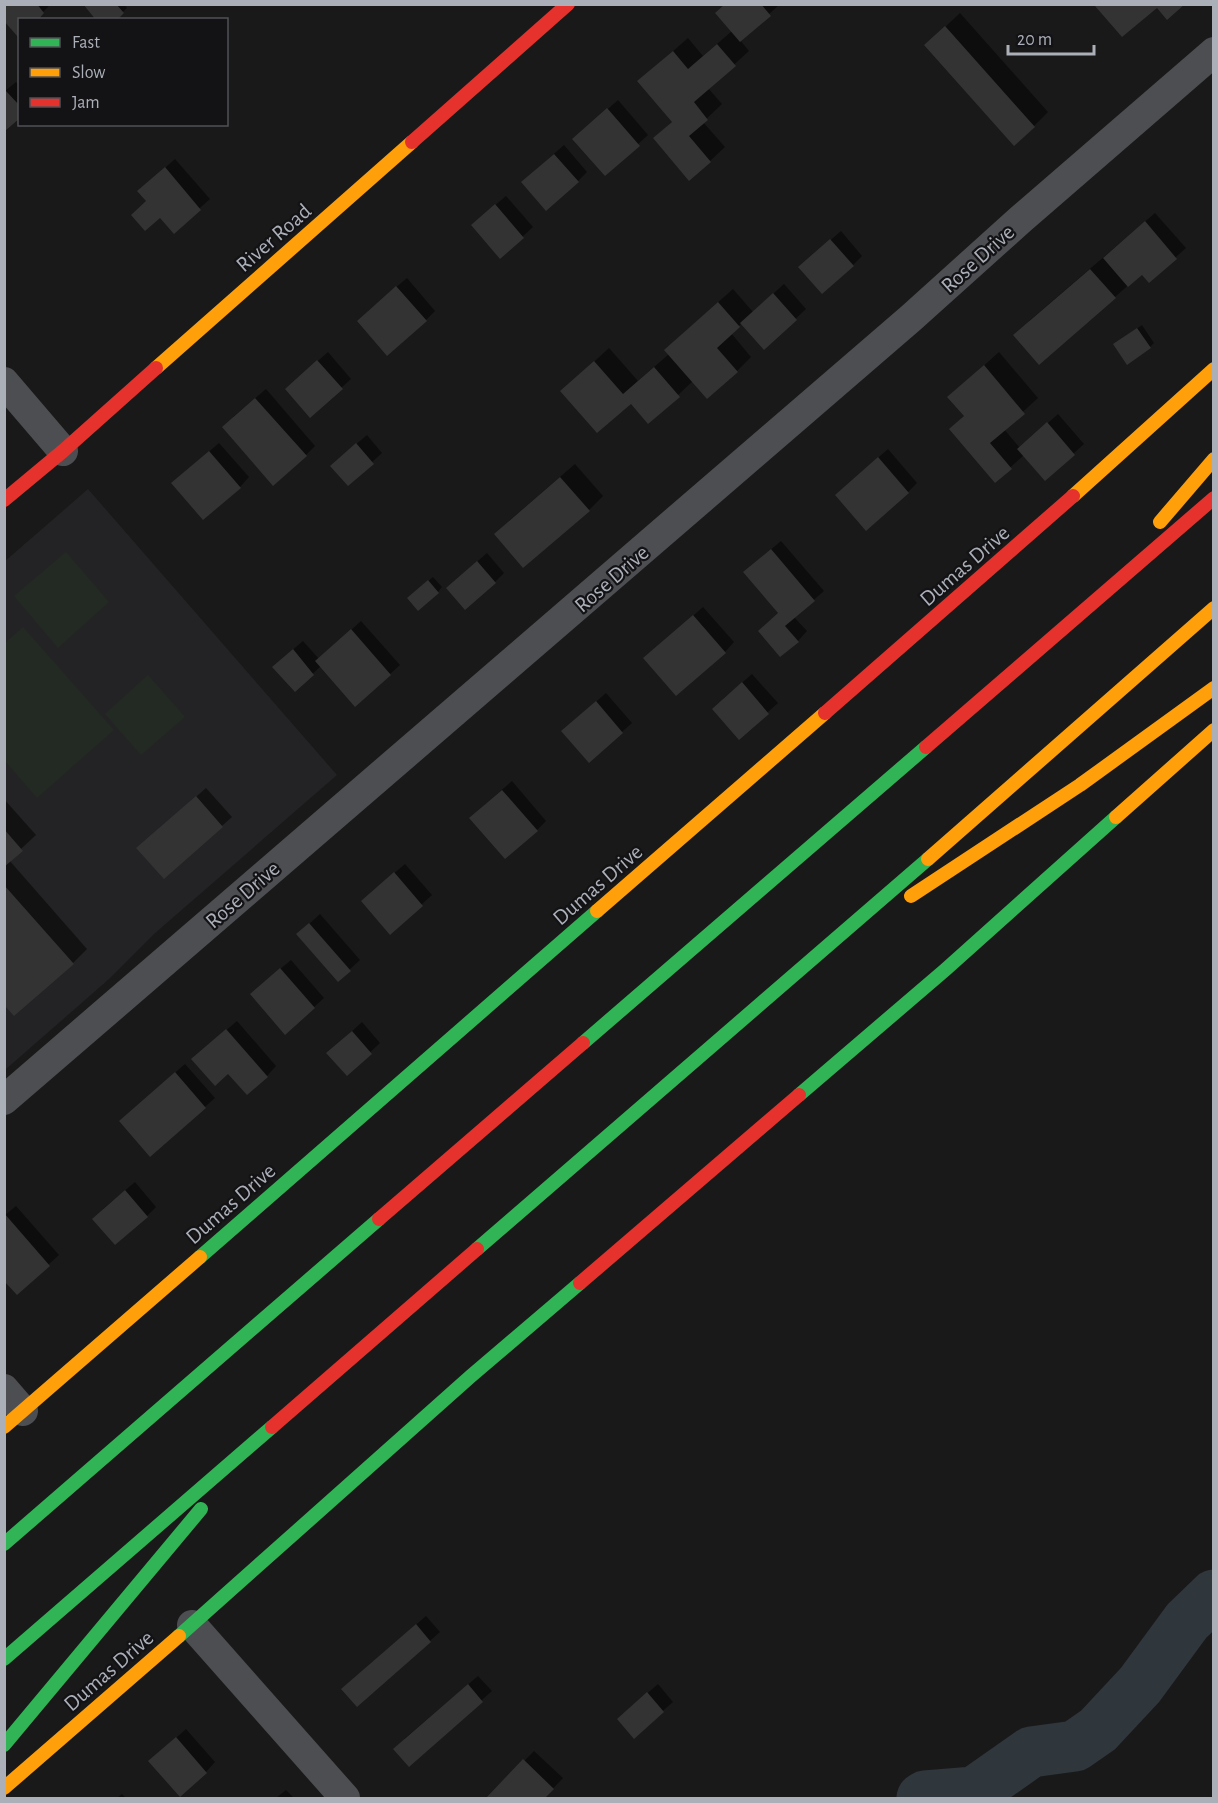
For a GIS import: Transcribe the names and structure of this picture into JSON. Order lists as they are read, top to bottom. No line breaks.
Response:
{"streets":{"main road":["River Road","Dumas Drive"],"street":["Rose Drive"]},"legend":["Fast","Slow","Jam"],"scale_bar":"20 m"}
